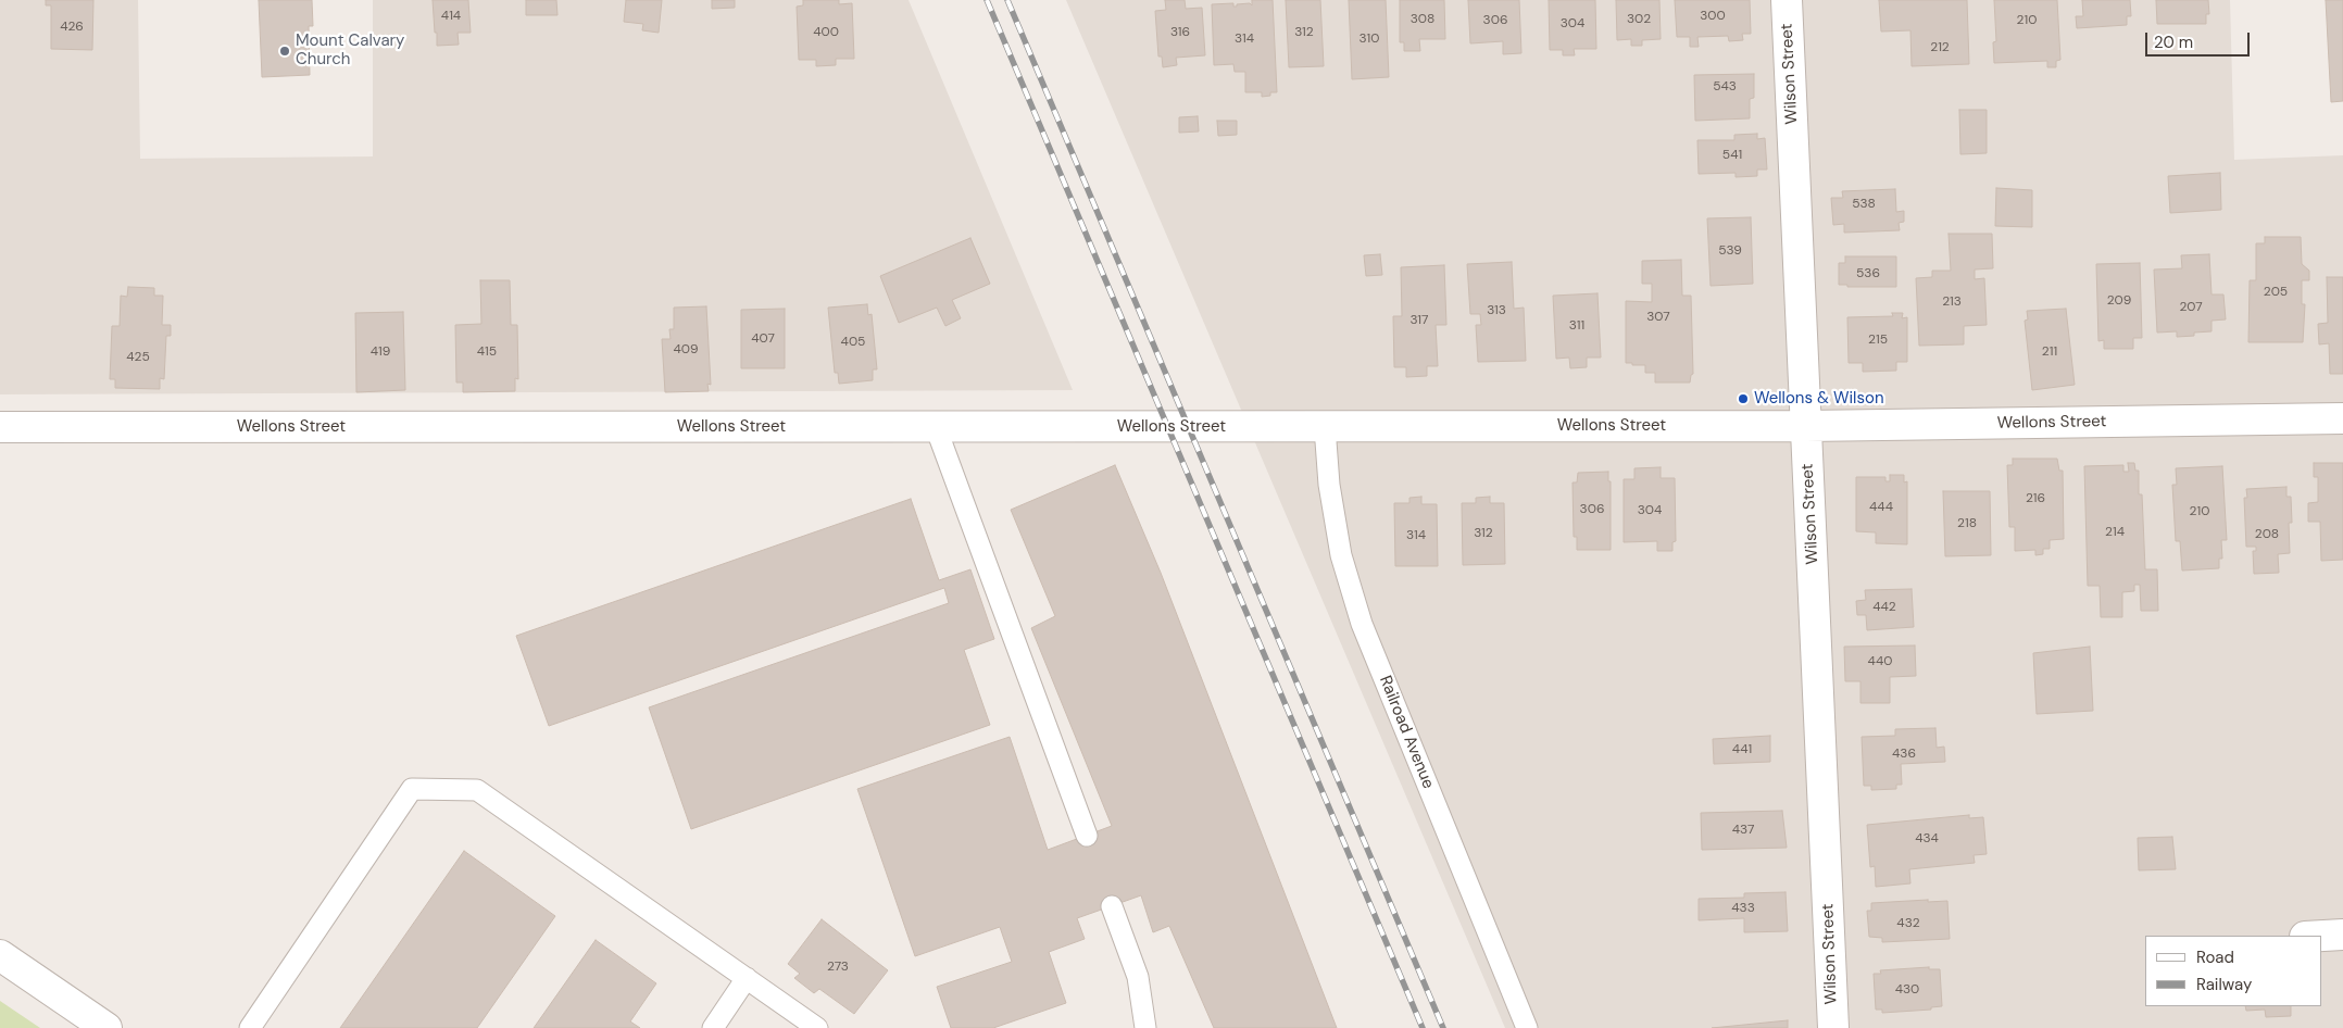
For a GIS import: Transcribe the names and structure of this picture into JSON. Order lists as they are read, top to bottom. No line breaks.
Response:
{"streets":{"street":["Wilson Street","Wellons Street"],"lane":["Railroad Avenue"]},"crossings":[["Wilson Street","Wellons Street"],["Wellons Street","Railroad Avenue"]],"places":["Mount Calvary Church","Wellons & Wilson"],"house_numbers":["414","300","308","302","306","210","304","426","400","316","312","314","310","212","543","541","538","539","536","205","209","213","207","313","307","317","311","407","215","405","409","419","415","211","425","216","444","306","304","210","218","214","312","208","314","442","440","441","436","437","434","433","432","273","430"],"legend":["Road","Railway"],"scale_bar":"20 m"}
